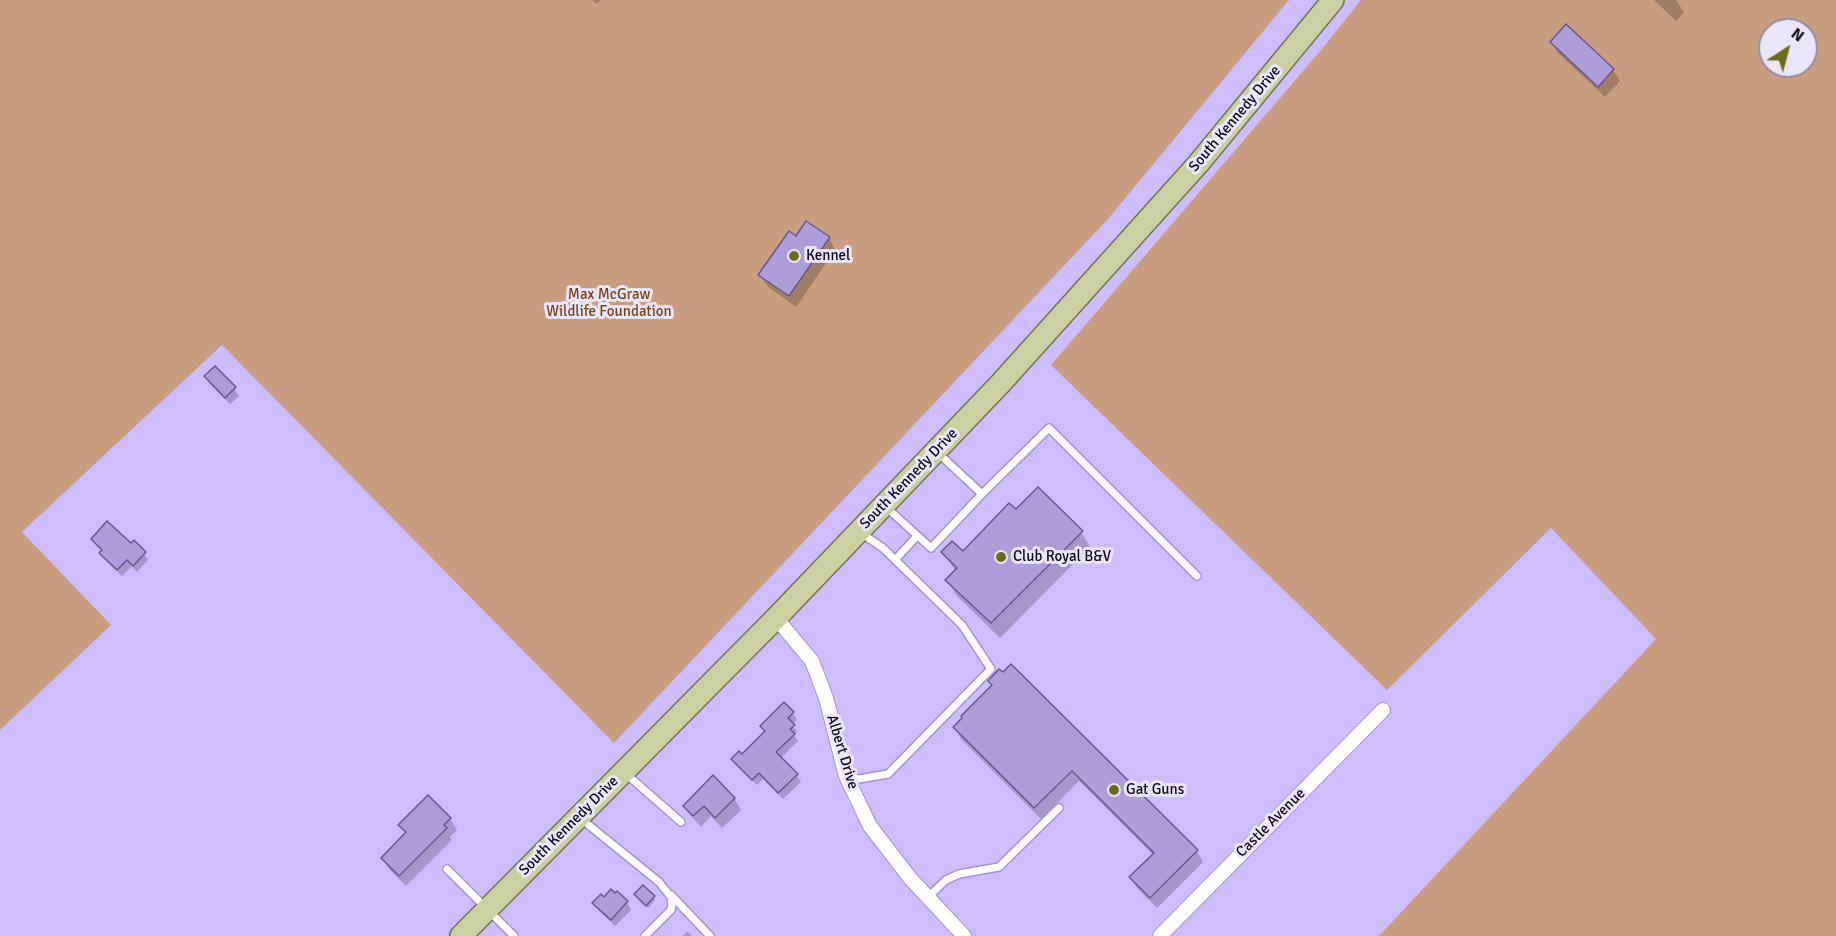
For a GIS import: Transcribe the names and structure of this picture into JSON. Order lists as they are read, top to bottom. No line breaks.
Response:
{"streets":{"main road":["South Kennedy Drive"],"street":["Albert Drive","Castle Avenue"]},"crossings":[["South Kennedy Drive","Albert Drive"]],"parks":["Max McGraw Wildlife Foundation"],"places":["Kennel","Club Royal B&V","Gat Guns"],"north":"top right"}
